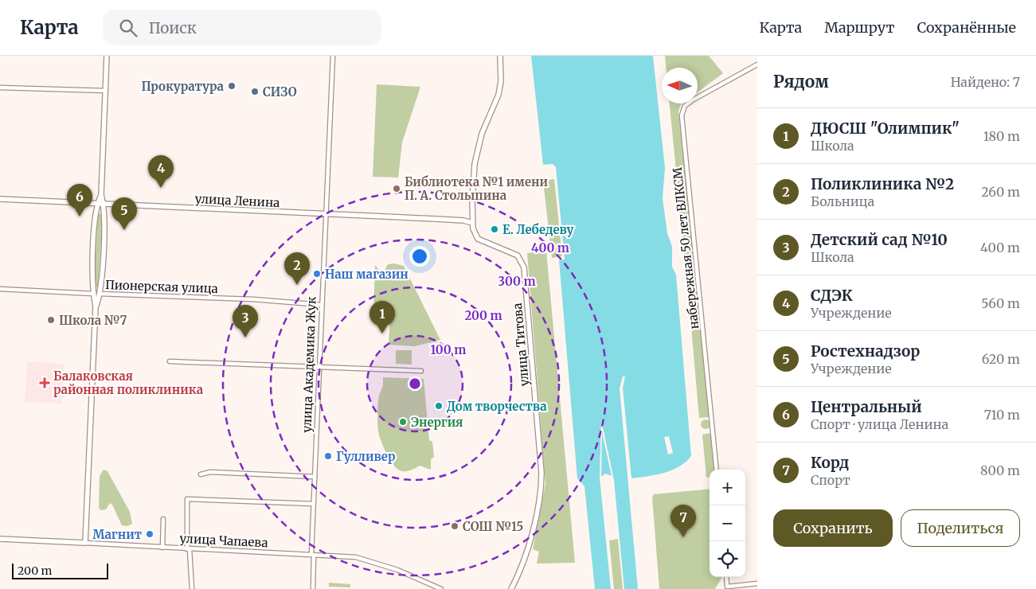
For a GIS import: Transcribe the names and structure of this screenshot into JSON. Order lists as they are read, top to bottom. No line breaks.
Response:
{"streets":{"main road":["улица Ленина","Пионерская улица","улица Титова","улица Чапаева"],"street":["набережная 50 лет ВЛКСМ","улица Академика Жук"]},"crossings":[["улица Ленина","улица Титова"],["улица Ленина","улица Академика Жук"],["Пионерская улица","улица Академика Жук"],["улица Академика Жук","улица Чапаева"]],"places":{"other":["Прокуратура","СИЗО","Библиотека №1 имени П. А. Столыпина","Е. Лебедеву","Наш магазин","Школа №7","Дом творчества","Энергия","Гулливер","СОШ №15","Магнит"],"health":["Балаковская районная поликлиника"]},"scale_bar":"200 m","north":"left","page":{"header":"Карта","search":"Поиск","nav":["Карта","Маршрут","Сохранённые"],"heading":["Рядом","Найдено: 7"],"list":[{"mark":"1","name":"ДЮСШ \"Олимпик\"","note":"Школа","value":"180 m"},{"mark":"2","name":"Поликлиника №2","note":"Больница","value":"260 m"},{"mark":"3","name":"Детский сад №10","note":"Школа","value":"400 m"},{"mark":"4","name":"СДЭК","note":"Учреждение","value":"560 m"},{"mark":"5","name":"Ростехнадзор","note":"Учреждение","value":"620 m"},{"mark":"6","name":"Центральный","note":"Спорт · улица Ленина","value":"710 m"},{"mark":"7","name":"Корд","note":"Спорт","value":"800 m"}],"pins":["4","6","5","2","1","3","7"],"map_buttons":["+","−"],"buttons":["Сохранить","Поделиться"],"scale":"200 m"},"rings":["400 m","300 m","200 m","100 m"]}
